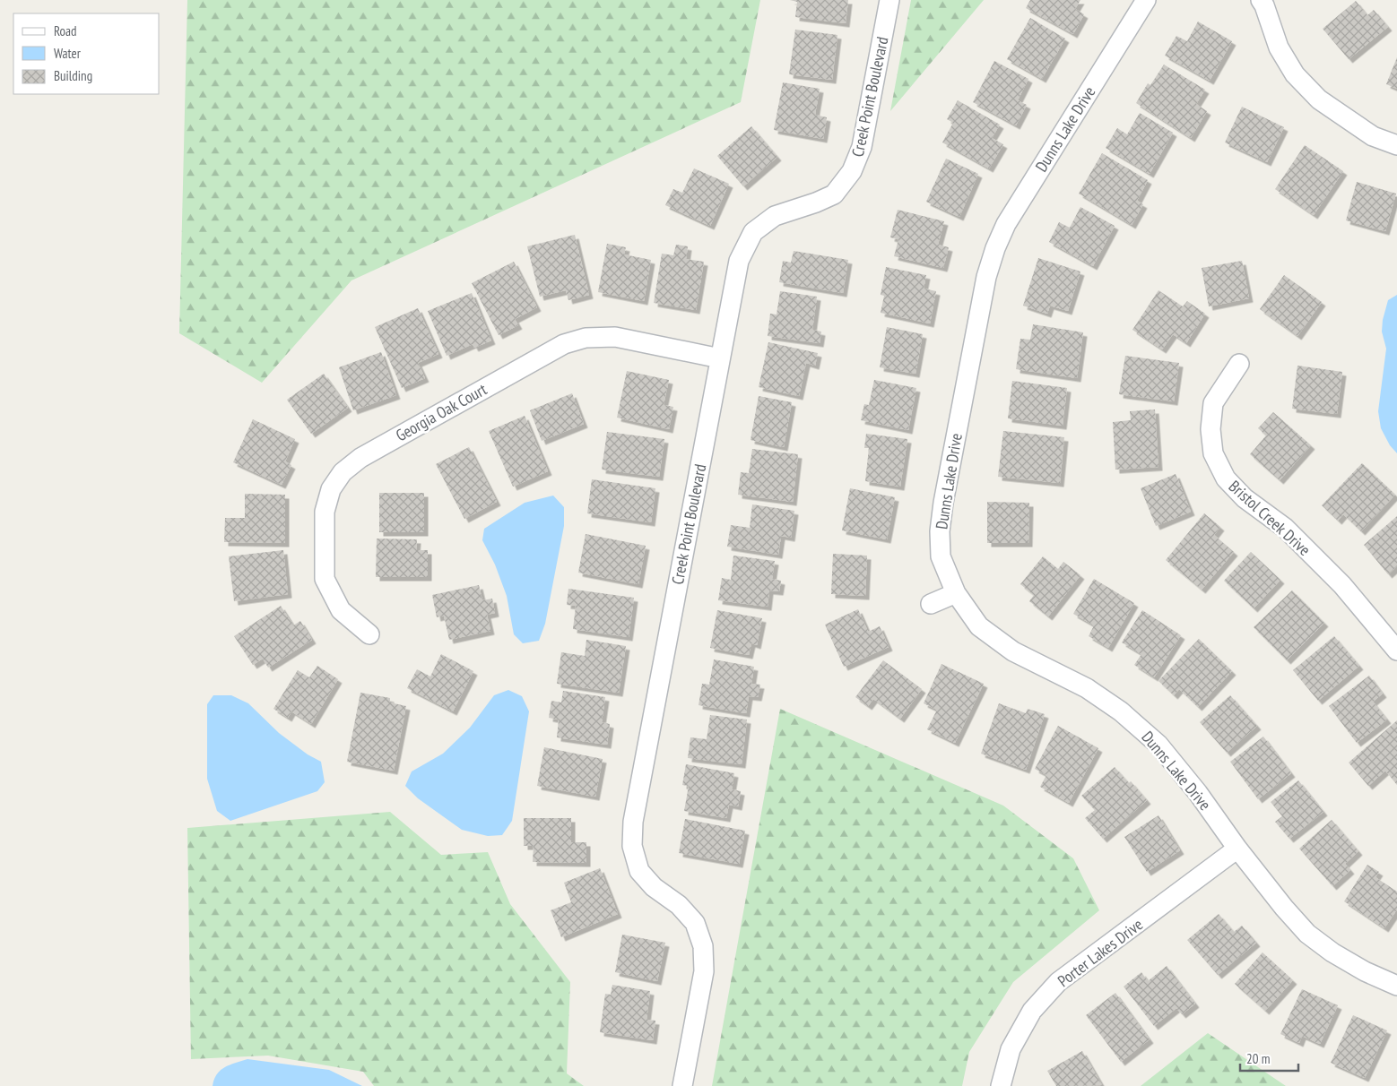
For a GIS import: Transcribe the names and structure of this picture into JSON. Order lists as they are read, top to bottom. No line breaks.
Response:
{"streets":{"street":["Creek Point Boulevard","Dunns Lake Drive","Georgia Oak Court","Bristol Creek Drive","Porter Lakes Drive"]},"crossings":[["Creek Point Boulevard","Georgia Oak Court"],["Dunns Lake Drive","Porter Lakes Drive"]],"legend":["Road","Water","Building"],"scale_bar":"20 m"}
